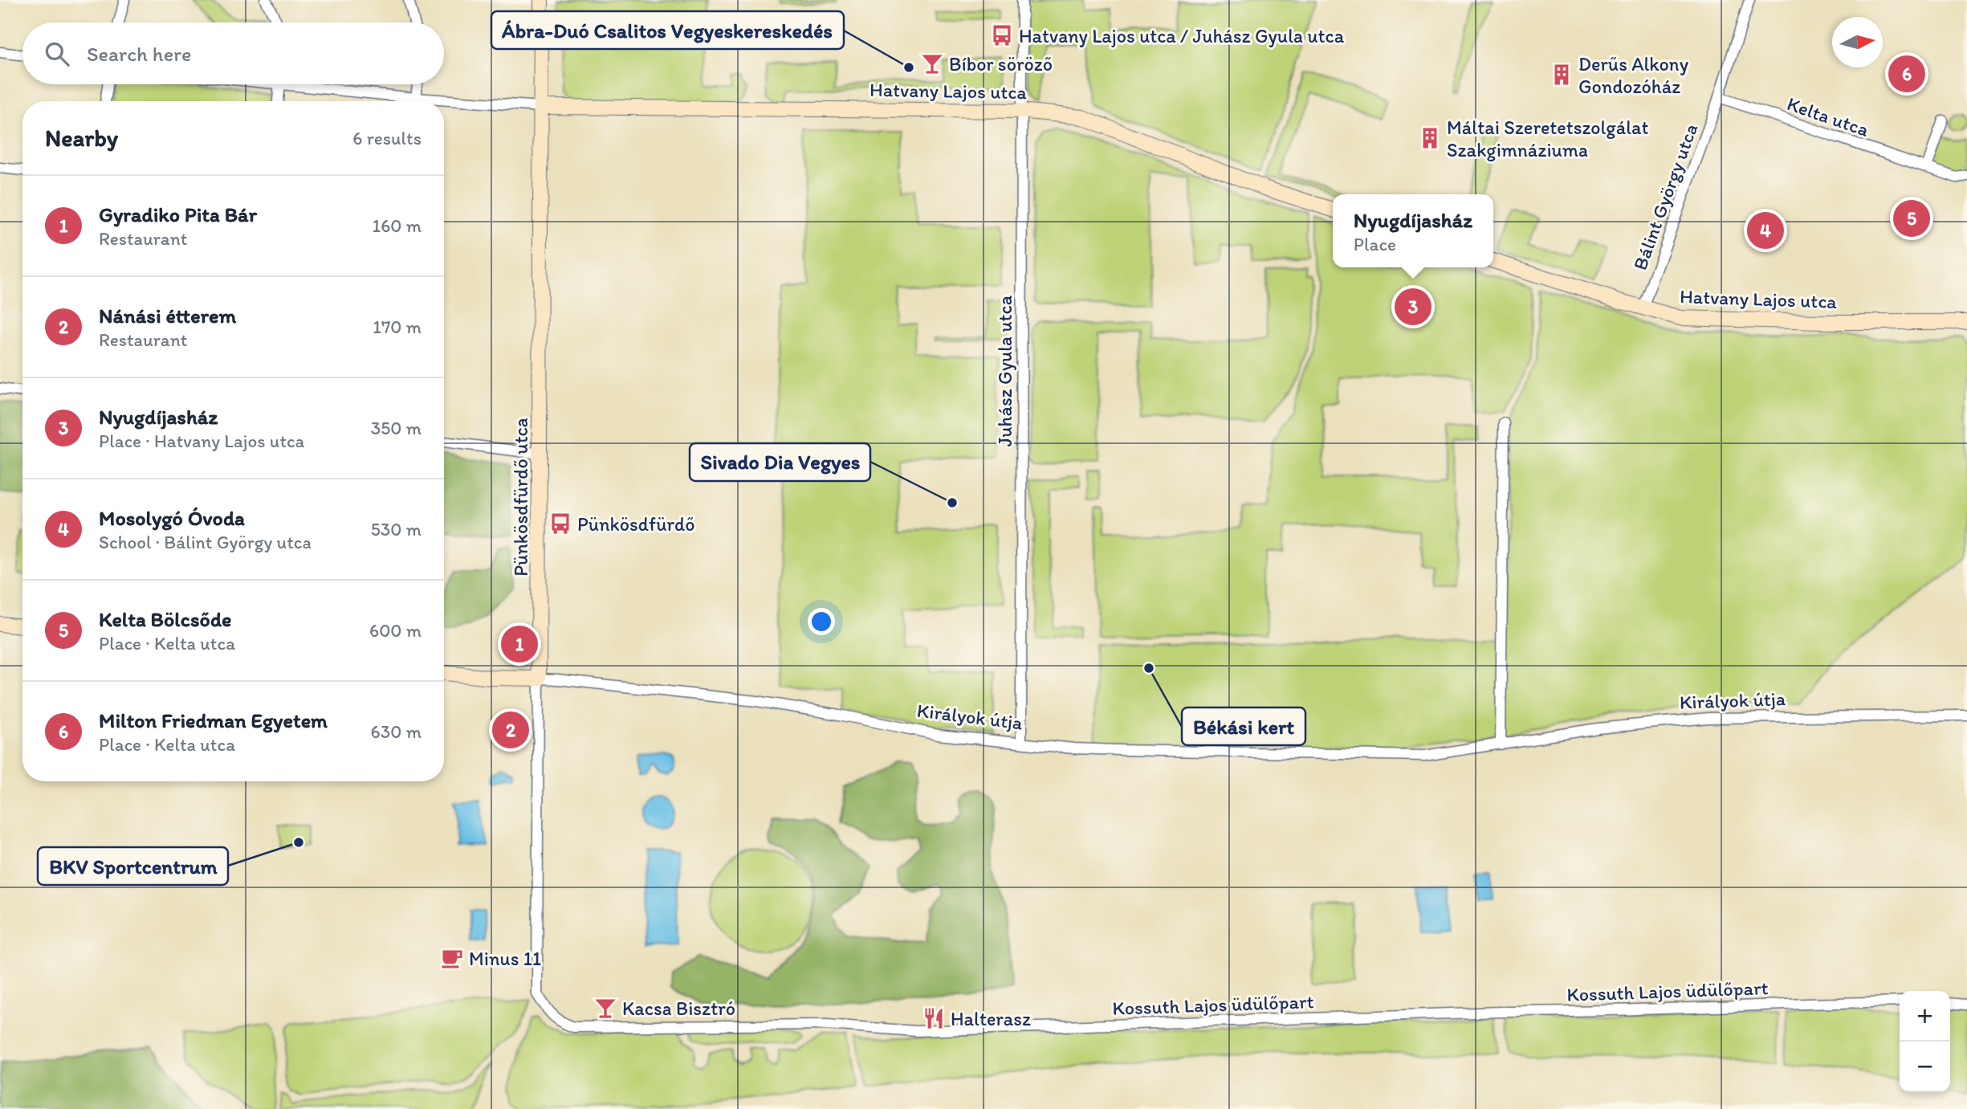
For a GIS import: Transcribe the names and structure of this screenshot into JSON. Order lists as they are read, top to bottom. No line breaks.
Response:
{"streets":{"street":["Hatvany Lajos utca","Kelta utca","Bálint György utca","Juhász Gyula utca","Pünkösdfürdő utca","Királyok útja","Kossuth Lajos üdülőpart"]},"crossings":[["Hatvany Lajos utca","Bálint György utca"],["Hatvany Lajos utca","Juhász Gyula utca"],["Hatvany Lajos utca","Pünkösdfürdő utca"],["Kelta utca","Bálint György utca"],["Juhász Gyula utca","Királyok útja"],["Pünkösdfürdő utca","Királyok útja"],["Pünkösdfürdő utca","Kossuth Lajos üdülőpart"]],"places":{"bus stop":["Hatvany Lajos utca / Juhász Gyula utca","Pünkösdfürdő"],"bar":["Bíbor söröző","Kacsa Bisztró"],"other":["Ábra-Duó Csalitos Vegyeskereskedés","Sivado Dia Vegyes","Békási kert","BKV Sportcentrum"],"building":["Derűs Alkony Gondozóház","Máltai Szeretetszolgálat Szakgimnáziuma"],"cafe":["Minus 11"],"restaurant":["Halterasz"]},"north":"right","page":{"search":"Search here","pins":["6","5","4","3","1","2"],"heading":["Nearby","6 results"],"list":[{"mark":"1","name":"Gyradiko Pita Bár","note":"Restaurant","value":"160 m"},{"mark":"2","name":"Nánási étterem","note":"Restaurant","value":"170 m"},{"mark":"3","name":"Nyugdíjasház","note":"Place · Hatvany Lajos utca","value":"350 m"},{"mark":"4","name":"Mosolygó Óvoda","note":"School · Bálint György utca","value":"530 m"},{"mark":"5","name":"Kelta Bölcsőde","note":"Place · Kelta utca","value":"600 m"},{"mark":"6","name":"Milton Friedman Egyetem","note":"Place · Kelta utca","value":"630 m"}],"popup":["Nyugdíjasház","Place"],"map_buttons":["+","−"]}}
